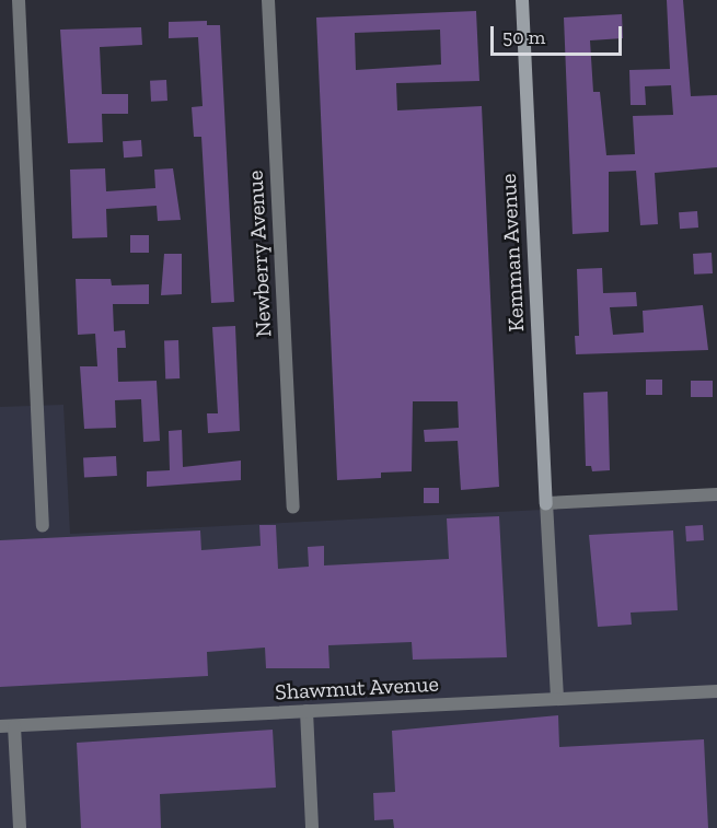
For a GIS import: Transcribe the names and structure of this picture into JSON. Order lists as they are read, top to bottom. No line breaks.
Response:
{"streets":{"street":["Kemman Avenue","Newberry Avenue","Shawmut Avenue"]},"scale_bar":"50 m"}
